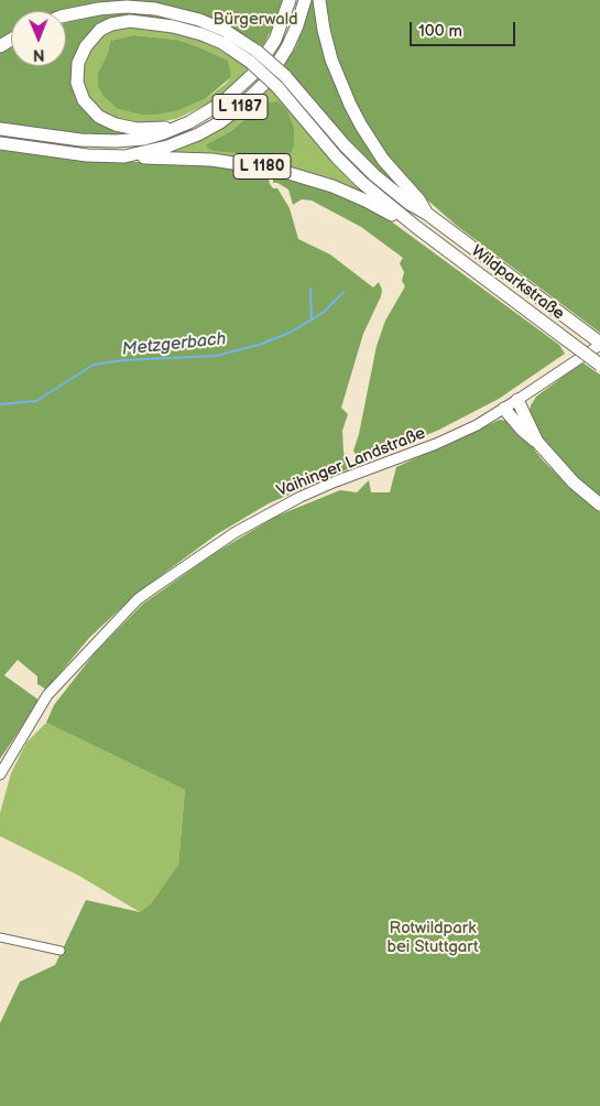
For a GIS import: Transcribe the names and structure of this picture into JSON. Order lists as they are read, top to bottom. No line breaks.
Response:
{"streets":{"highway":["L 1187","L 1180","Wildparkstraße"],"street":["Vaihinger Landstraße"]},"crossings":[["L 1187","L 1180"],["L 1180","Wildparkstraße"],["Wildparkstraße","Vaihinger Landstraße"]],"water":["Metzgerbach"],"parks":["Bürgerwald","Rotwildpark bei Stuttgart"],"scale_bar":"100 m","north":"bottom"}
